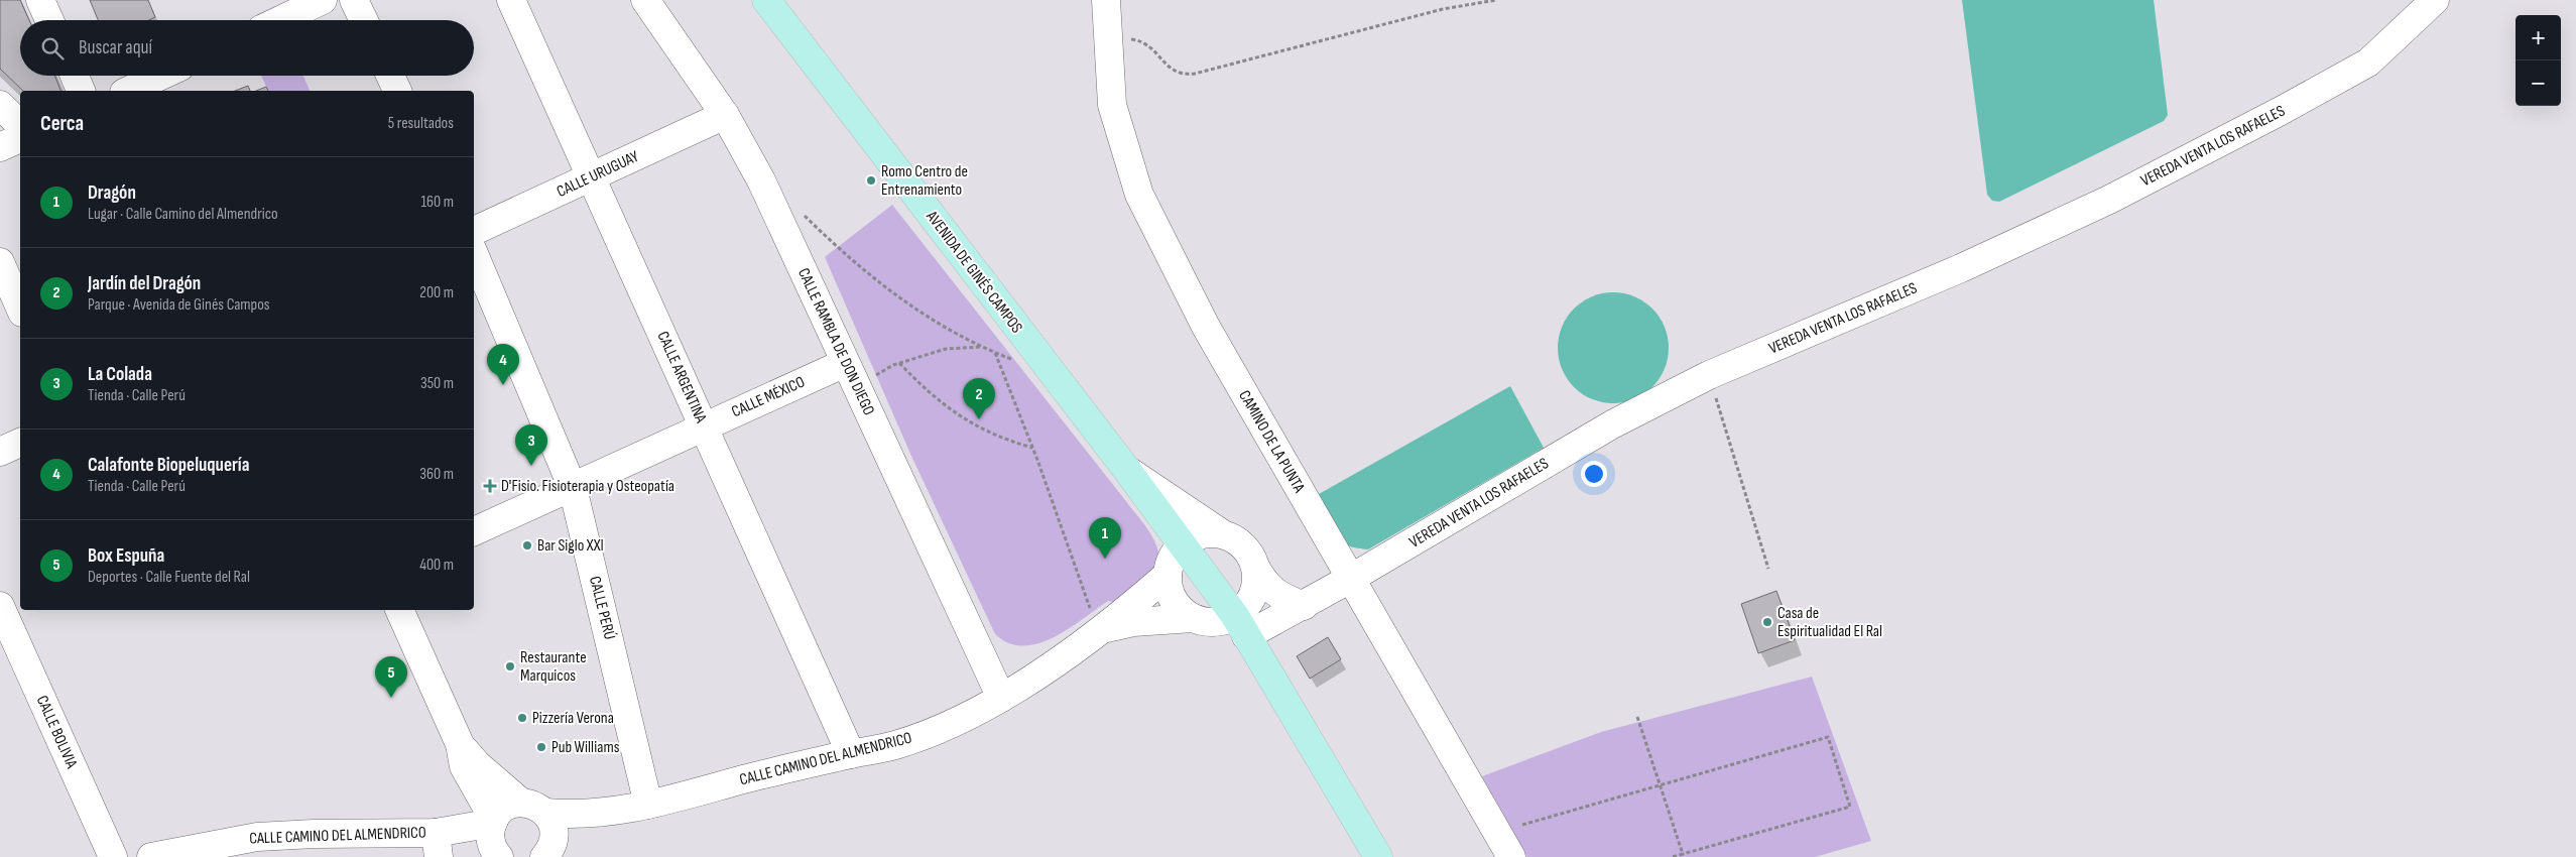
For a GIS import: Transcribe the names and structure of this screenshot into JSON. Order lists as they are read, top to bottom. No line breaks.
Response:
{"streets":{"main road":["AVENIDA DE GINÉS CAMPOS"],"street":["VEREDA VENTA LOS RAFAELES","CALLE URUGUAY","CALLE RAMBLA DE DON DIEGO","CALLE ARGENTINA","CALLE MÉXICO","CAMINO DE LA PUNTA","CALLE PERÚ","CALLE BOLIVIA","CALLE CAMINO DEL ALMENDRICO"]},"crossings":[["VEREDA VENTA LOS RAFAELES","AVENIDA DE GINÉS CAMPOS"],["VEREDA VENTA LOS RAFAELES","CAMINO DE LA PUNTA"],["VEREDA VENTA LOS RAFAELES","CALLE CAMINO DEL ALMENDRICO"],["CALLE URUGUAY","CALLE RAMBLA DE DON DIEGO"],["CALLE URUGUAY","CALLE ARGENTINA"],["CALLE RAMBLA DE DON DIEGO","CALLE MÉXICO"],["CALLE RAMBLA DE DON DIEGO","CALLE CAMINO DEL ALMENDRICO"],["CALLE ARGENTINA","CALLE MÉXICO"],["CALLE ARGENTINA","CALLE CAMINO DEL ALMENDRICO"],["CALLE MÉXICO","CALLE PERÚ"],["CALLE PERÚ","CALLE CAMINO DEL ALMENDRICO"]],"places":{"other":["Romo Centro de Entrenamiento","Bar Siglo XXI","Casa de Espiritualidad El Ral","Restaurante Marquicos","Pizzería Verona","Pub Williams"],"health":["D'Fisio. Fisioterapia y Osteopatía"]},"page":{"map_buttons":["+","−"],"search":"Buscar aquí","heading":["Cerca","5 resultados"],"list":[{"mark":"1","name":"Dragón","note":"Lugar · Calle Camino del Almendrico","value":"160 m"},{"mark":"2","name":"Jardín del Dragón","note":"Parque · Avenida de Ginés Campos","value":"200 m"},{"mark":"3","name":"La Colada","note":"Tienda · Calle Perú","value":"350 m"},{"mark":"4","name":"Calafonte Biopeluquería","note":"Tienda · Calle Perú","value":"360 m"},{"mark":"5","name":"Box Espuña","note":"Deportes · Calle Fuente del Ral","value":"400 m"}],"pins":["4","2","3","1","5"]}}
